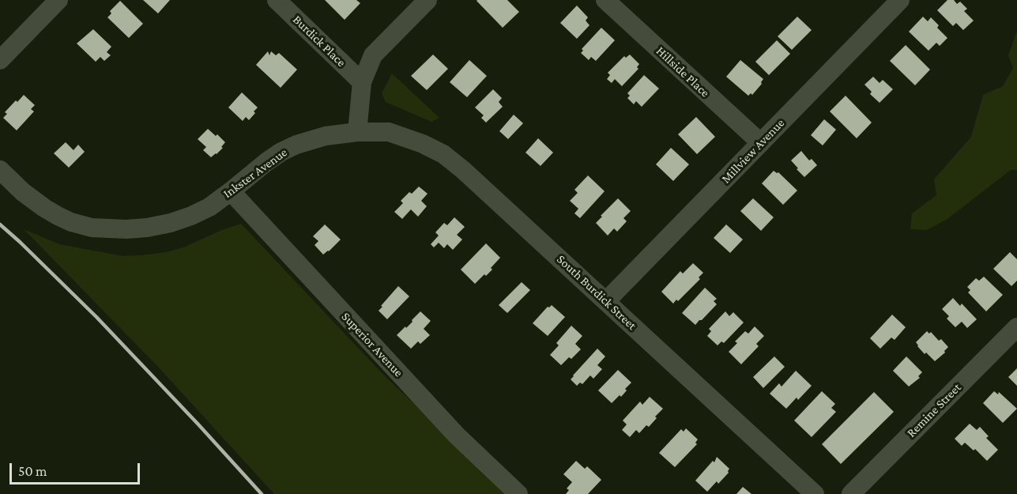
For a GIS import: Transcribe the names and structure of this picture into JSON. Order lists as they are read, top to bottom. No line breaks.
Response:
{"streets":{"street":["Burdick Place","Hillside Place","Millview Avenue","Inkster Avenue","South Burdick Street","Superior Avenue","Remine Street"]},"crossings":[["Hillside Place","Millview Avenue"],["Millview Avenue","South Burdick Street"],["Inkster Avenue","South Burdick Street"],["Inkster Avenue","Superior Avenue"]],"scale_bar":"50 m"}
